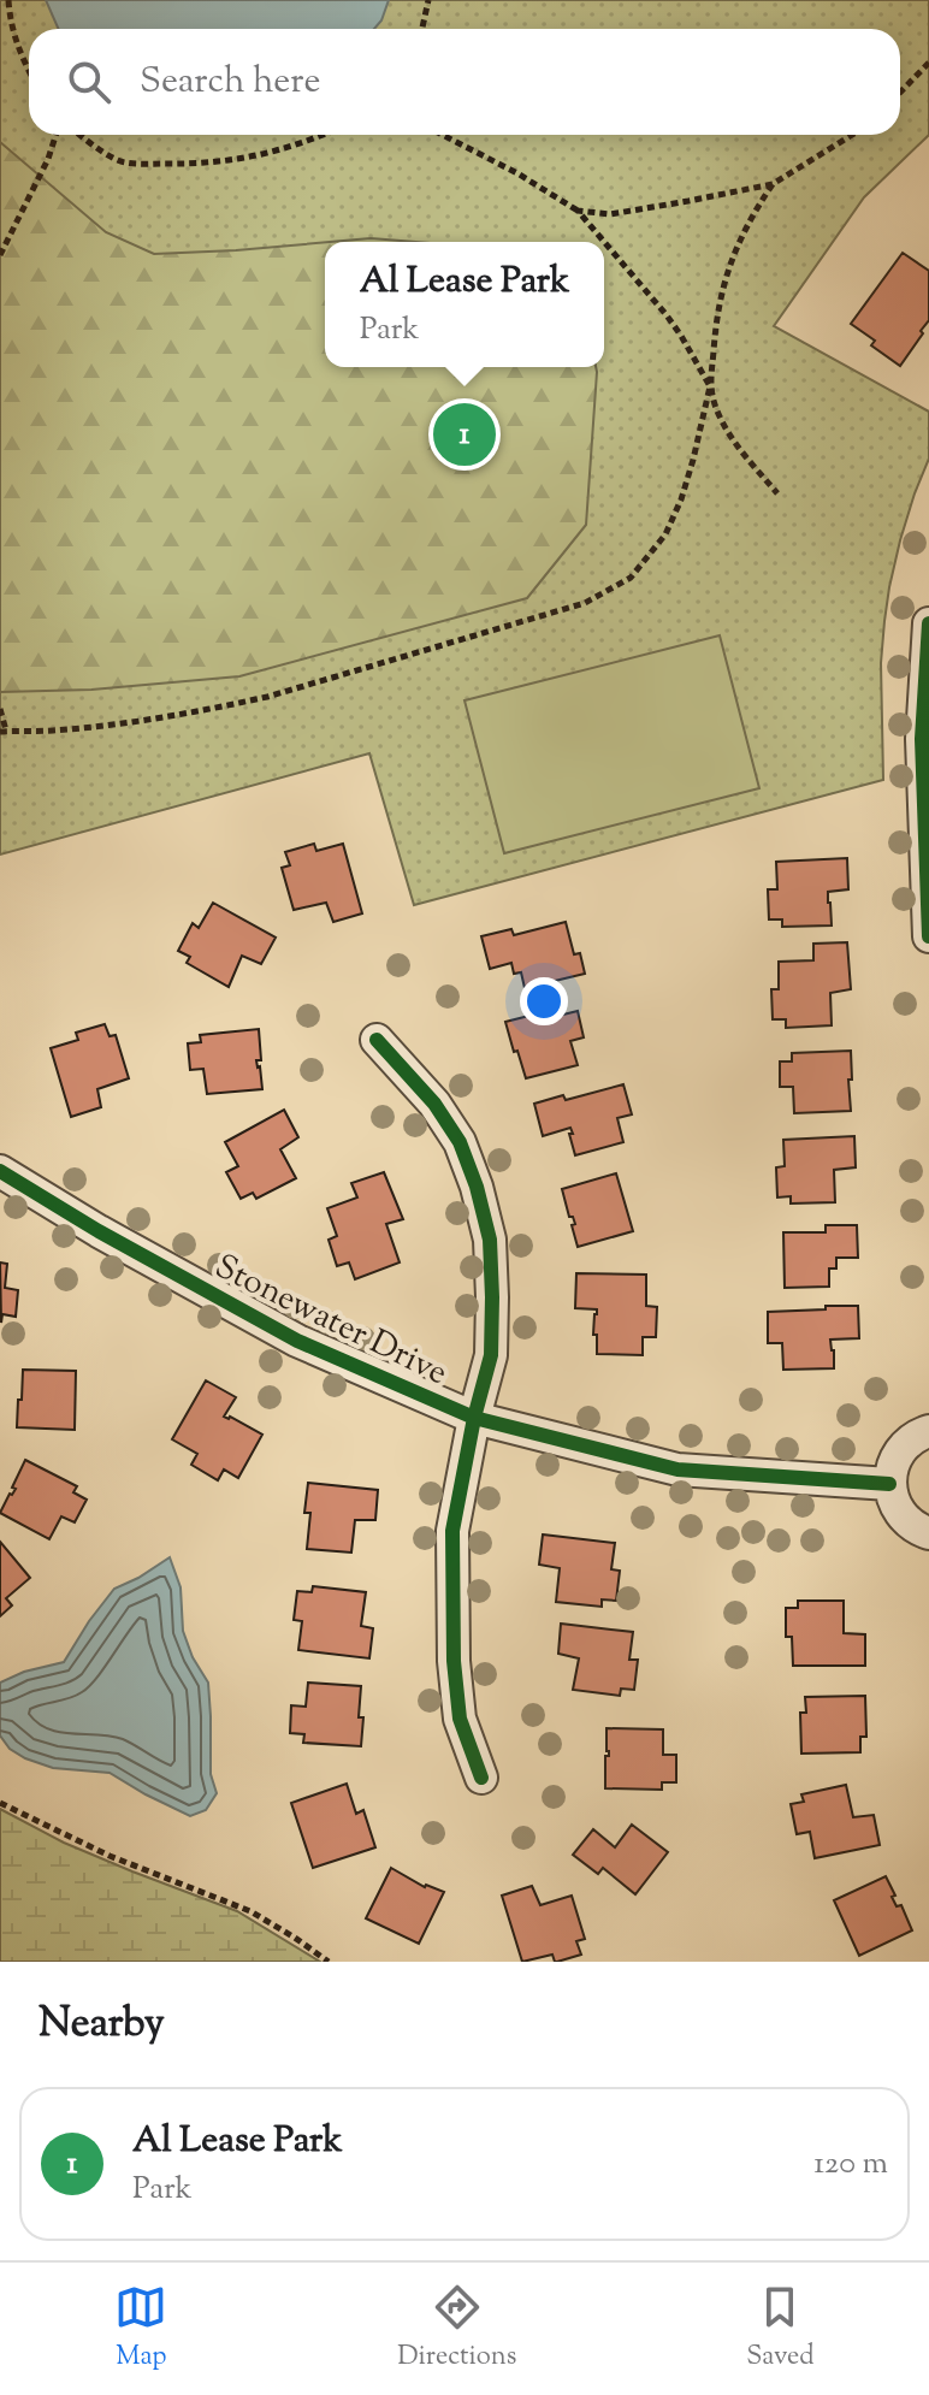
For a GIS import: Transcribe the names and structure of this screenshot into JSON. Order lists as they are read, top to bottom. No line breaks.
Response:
{"streets":{"street":["Stonewater Drive"]},"page":{"search":"Search here","popup":["Al Lease Park","Park"],"pins":"1","heading":"Nearby","list":[{"mark":"1","name":"Al Lease Park","note":"Park","value":"120 m"}],"nav":["Map","Directions","Saved"]}}
